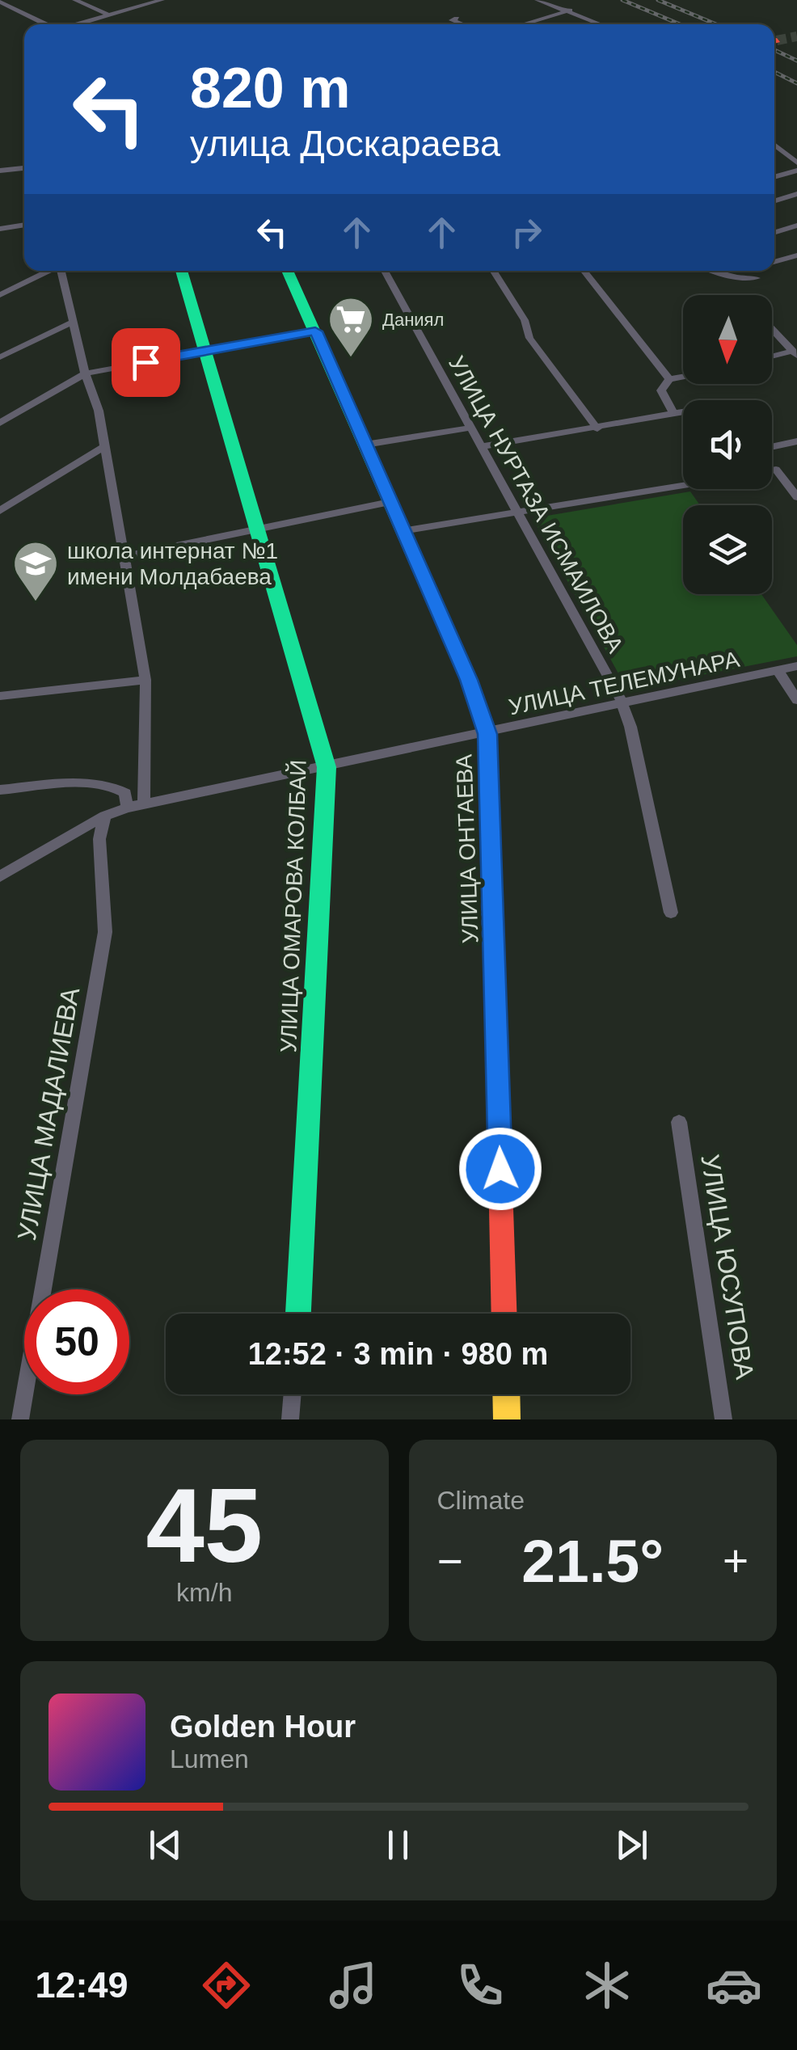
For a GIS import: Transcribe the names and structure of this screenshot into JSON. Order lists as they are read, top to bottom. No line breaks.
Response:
{"streets":{"main road":["УЛИЦА ОНТАЕВА","УЛИЦА ОМАРОВА КОЛБАЙ"],"street":["УЛИЦА НУРТАЗА ИСМАИЛОВА","УЛИЦА ТЕЛЕМУНАРА","УЛИЦА МАДАЛИЕВА","УЛИЦА ЮСУПОВА"]},"crossings":[["УЛИЦА НУРТАЗА ИСМАИЛОВА","УЛИЦА ТЕЛЕМУНАРА"],["УЛИЦА ТЕЛЕМУНАРА","УЛИЦА ОНТАЕВА"],["УЛИЦА ТЕЛЕМУНАРА","УЛИЦА ОМАРОВА КОЛБАЙ"],["УЛИЦА ТЕЛЕМУНАРА","УЛИЦА МАДАЛИЕВА"]],"places":{"supermarket":["Даниял"],"school or university":["школа интернат №1 имени Молдабаева"]},"north":"bottom","page":{"turn":["820 m","улица Доскараева"],"limit":"50","trip":"12:52 · 3 min · 980 m","tile":[["45","km/h"],"Climate"],"heat":["−","21.5°","+"],"song":["Golden Hour","Lumen"],"tabs":"12:49"}}
